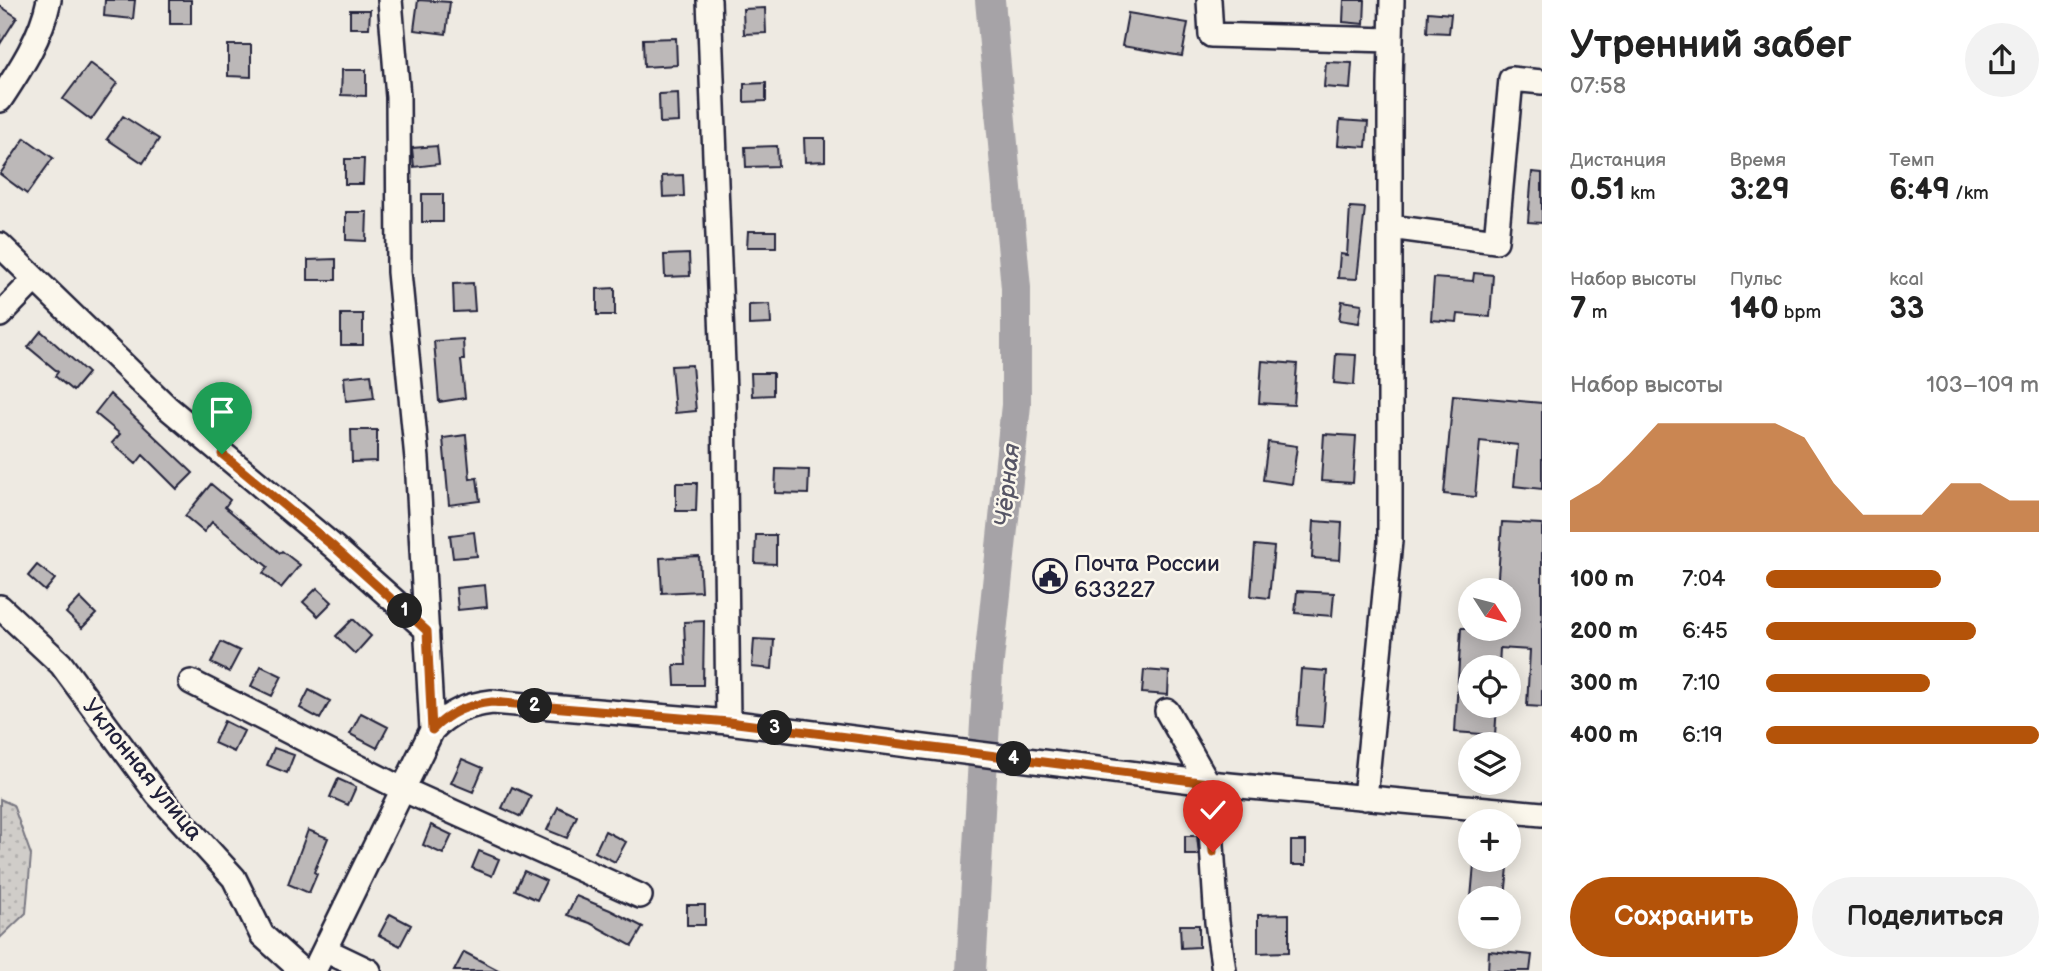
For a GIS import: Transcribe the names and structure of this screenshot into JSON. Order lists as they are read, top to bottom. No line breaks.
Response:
{"streets":{"street":["Уклонная улица"]},"water":["Чёрная"],"places":{"public building":["Почта России 633227"]},"north":"bottom right","page":{"heading":["Утренний забег","07:58"],"stats":[["Дистанция","0.51 km"],["Время","3:29"],["Темп","6:49 /km"],["Набор высоты","7 m"],["Пульс","140 bpm"],["kcal","33"]],"chart":["Набор высоты","103–109 m"],"list":[{"name":"100 m","note":"7:04"},{"name":"200 m","note":"6:45"},{"name":"300 m","note":"7:10"},{"name":"400 m","note":"6:19"}],"map_buttons":["+","−"],"pins":["1","2","3","4"],"buttons":["Сохранить","Поделиться"]}}
